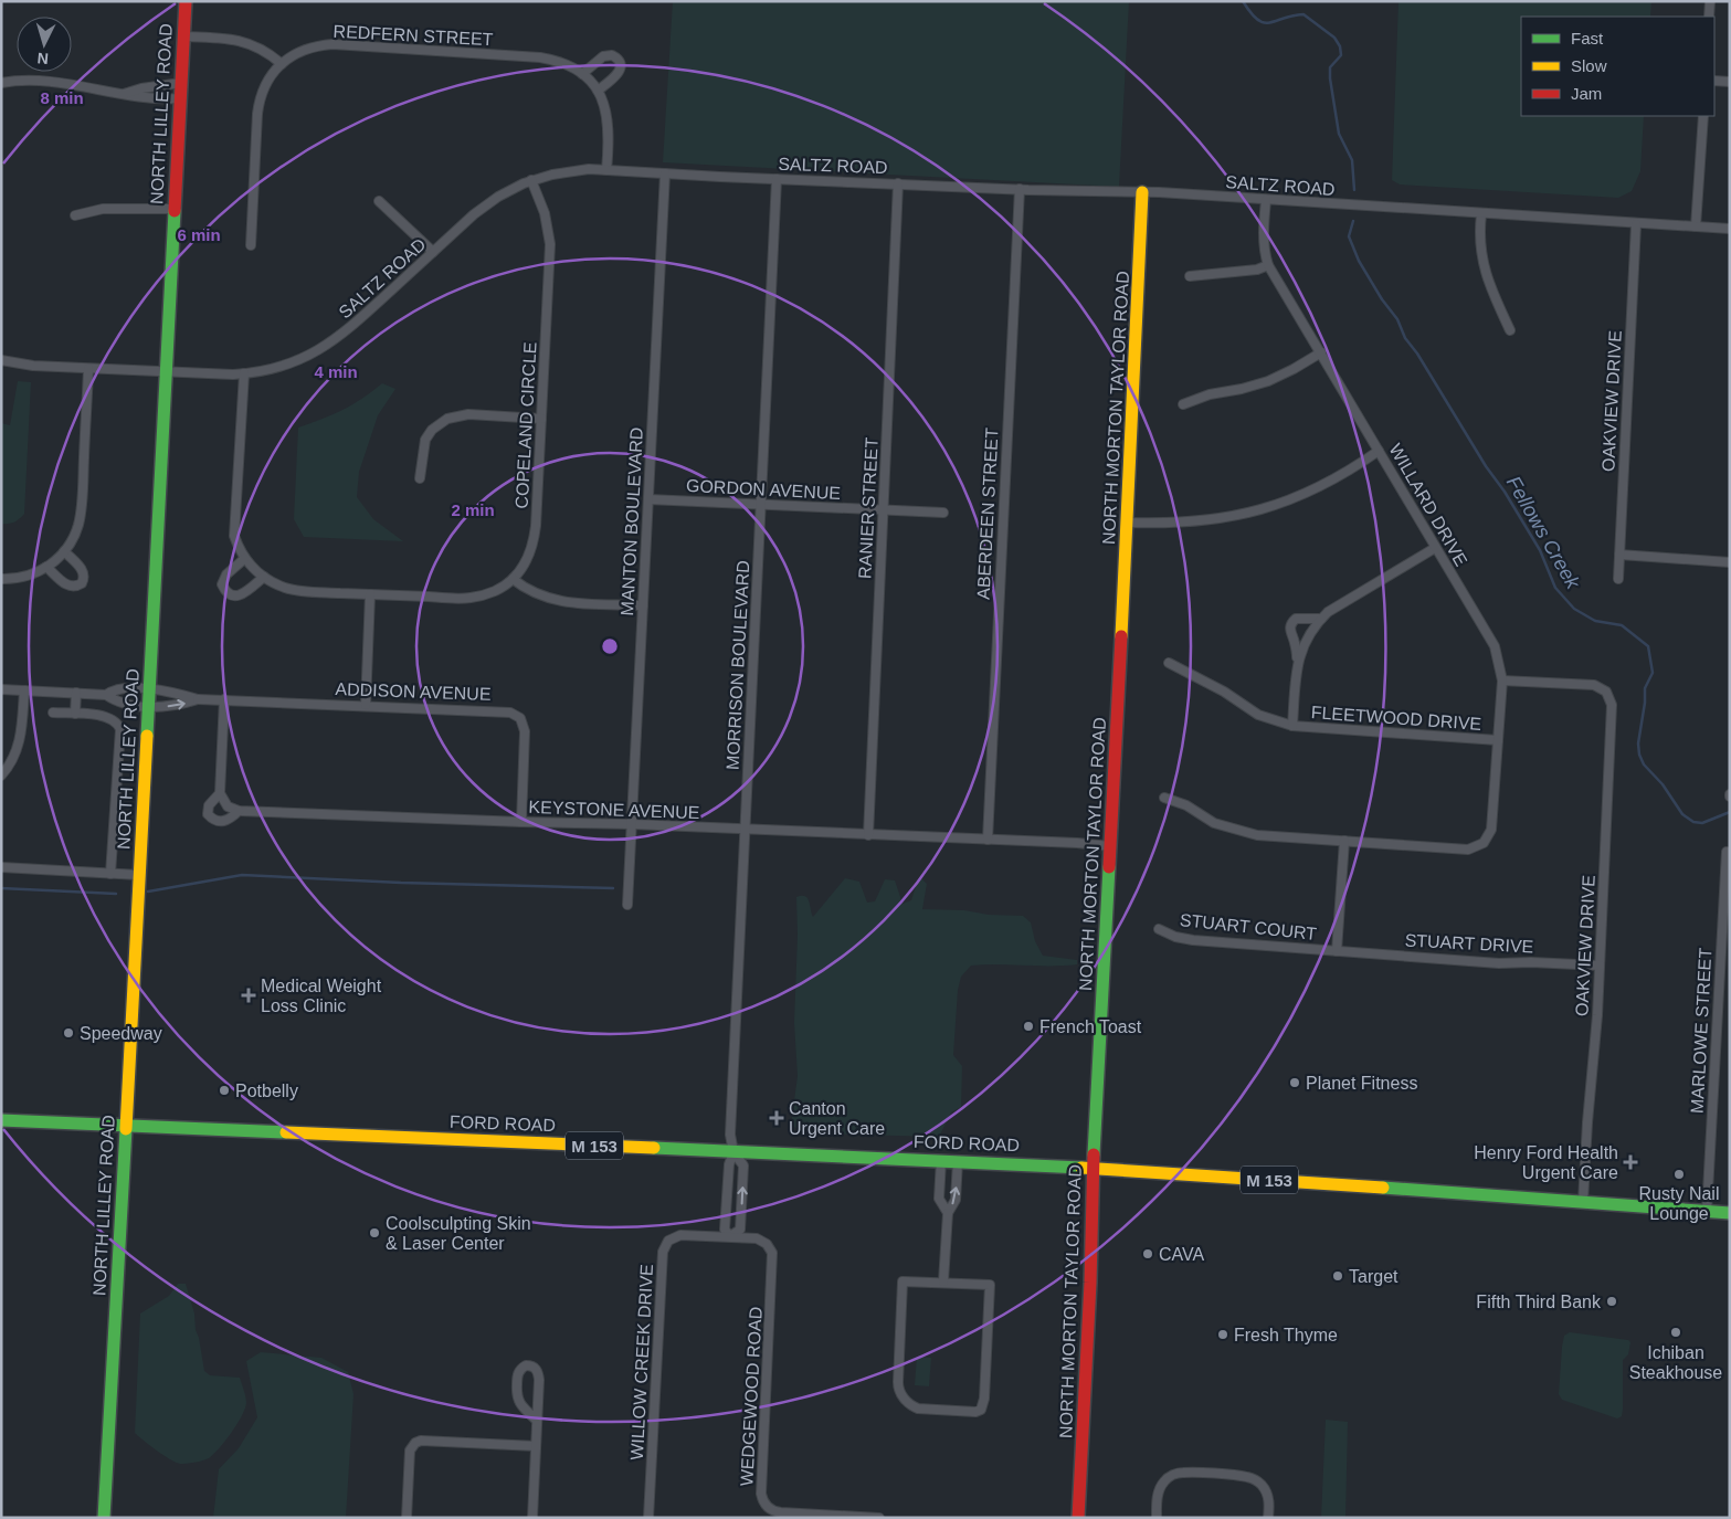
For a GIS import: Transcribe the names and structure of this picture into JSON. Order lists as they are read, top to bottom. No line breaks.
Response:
{"streets":{"street":["REDFERN STREET","NORTH LILLEY ROAD","SALTZ ROAD","OAKVIEW DRIVE","NORTH MORTON TAYLOR ROAD","COPELAND CIRCLE","GORDON AVENUE","WILLARD DRIVE","RANIER STREET","ABERDEEN STREET","MANTON BOULEVARD","MORRISON BOULEVARD","ADDISON AVENUE","FLEETWOOD DRIVE","KEYSTONE AVENUE","STUART COURT","STUART DRIVE","MARLOWE STREET","FORD ROAD","M 153","WILLOW CREEK DRIVE","WEDGEWOOD ROAD"]},"crossings":[["REDFERN STREET","SALTZ ROAD"],["NORTH LILLEY ROAD","SALTZ ROAD"],["NORTH LILLEY ROAD","ADDISON AVENUE"],["NORTH LILLEY ROAD","FORD ROAD"],["SALTZ ROAD","OAKVIEW DRIVE"],["SALTZ ROAD","NORTH MORTON TAYLOR ROAD"],["SALTZ ROAD","COPELAND CIRCLE"],["SALTZ ROAD","WILLARD DRIVE"],["SALTZ ROAD","RANIER STREET"],["SALTZ ROAD","ABERDEEN STREET"],["SALTZ ROAD","MANTON BOULEVARD"],["SALTZ ROAD","MORRISON BOULEVARD"],["OAKVIEW DRIVE","WILLARD DRIVE"],["OAKVIEW DRIVE","STUART DRIVE"],["OAKVIEW DRIVE","FORD ROAD"],["NORTH MORTON TAYLOR ROAD","KEYSTONE AVENUE"],["NORTH MORTON TAYLOR ROAD","FORD ROAD"],["GORDON AVENUE","RANIER STREET"],["GORDON AVENUE","MANTON BOULEVARD"],["GORDON AVENUE","MORRISON BOULEVARD"],["WILLARD DRIVE","FLEETWOOD DRIVE"],["RANIER STREET","KEYSTONE AVENUE"],["ABERDEEN STREET","KEYSTONE AVENUE"],["MANTON BOULEVARD","KEYSTONE AVENUE"],["MORRISON BOULEVARD","KEYSTONE AVENUE"],["MORRISON BOULEVARD","FORD ROAD"],["ADDISON AVENUE","KEYSTONE AVENUE"],["STUART COURT","STUART DRIVE"],["MARLOWE STREET","FORD ROAD"],["WILLOW CREEK DRIVE","WEDGEWOOD ROAD"]],"water":["Fellows Creek"],"places":{"health":["Medical Weight Loss Clinic","Canton Urgent Care","Henry Ford Health Urgent Care"],"other":["French Toast","Speedway","Planet Fitness","Potbelly","Rusty Nail Lounge","Coolsculpting Skin & Laser Center","CAVA","Target","Fifth Third Bank","Ichiban Steakhouse","Fresh Thyme"]},"legend":["Fast","Slow","Jam"],"north":"bottom","rings":["8 min","6 min","4 min","2 min"]}
